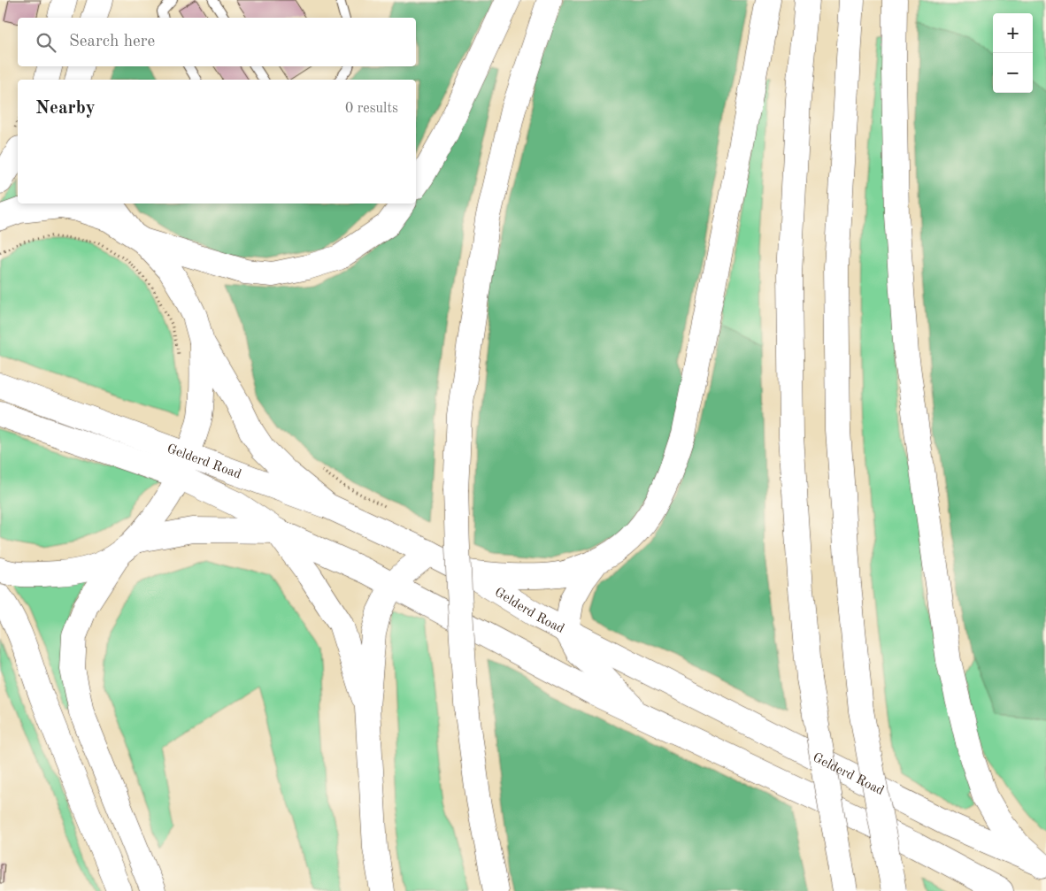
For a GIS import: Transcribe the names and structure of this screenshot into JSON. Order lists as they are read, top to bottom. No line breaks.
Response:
{"streets":{"main road":["Gelderd Road"]},"page":{"map_buttons":["+","−"],"search":"Search here","heading":["Nearby","0 results"]}}
